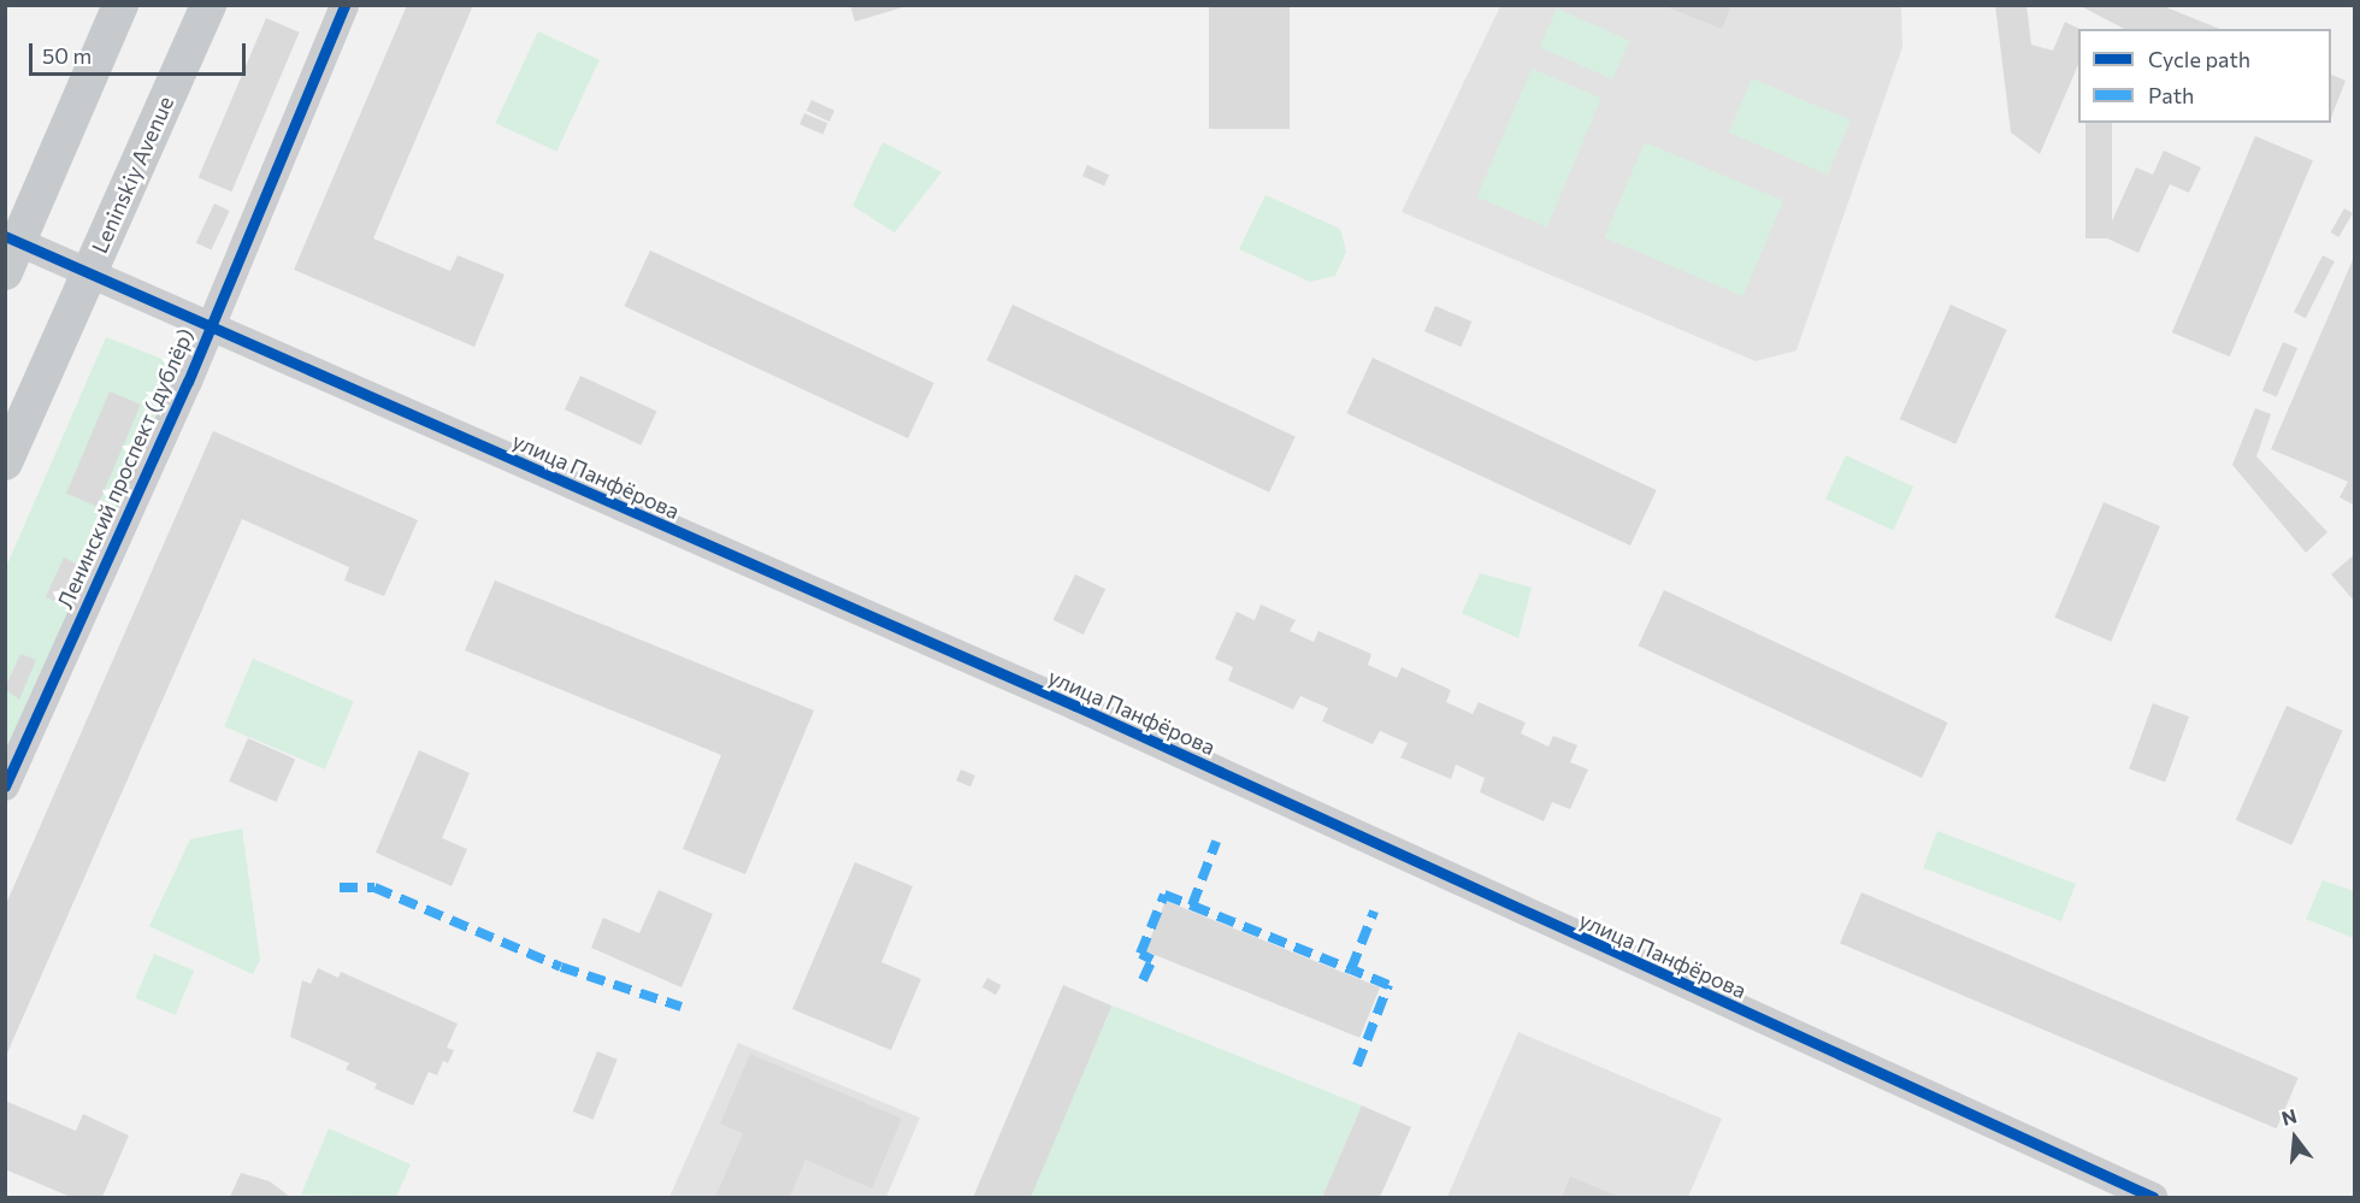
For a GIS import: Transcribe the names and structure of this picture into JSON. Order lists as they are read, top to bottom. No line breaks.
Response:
{"streets":{"main road":["Leninskiy Avenue"],"street":["Ленинский проспект (дублёр)","улица Панфёрова"]},"crossings":[["Leninskiy Avenue","улица Панфёрова"],["Ленинский проспект (дублёр)","улица Панфёрова"]],"legend":["Cycle path","Path"],"scale_bar":"50 m","north":"top"}
